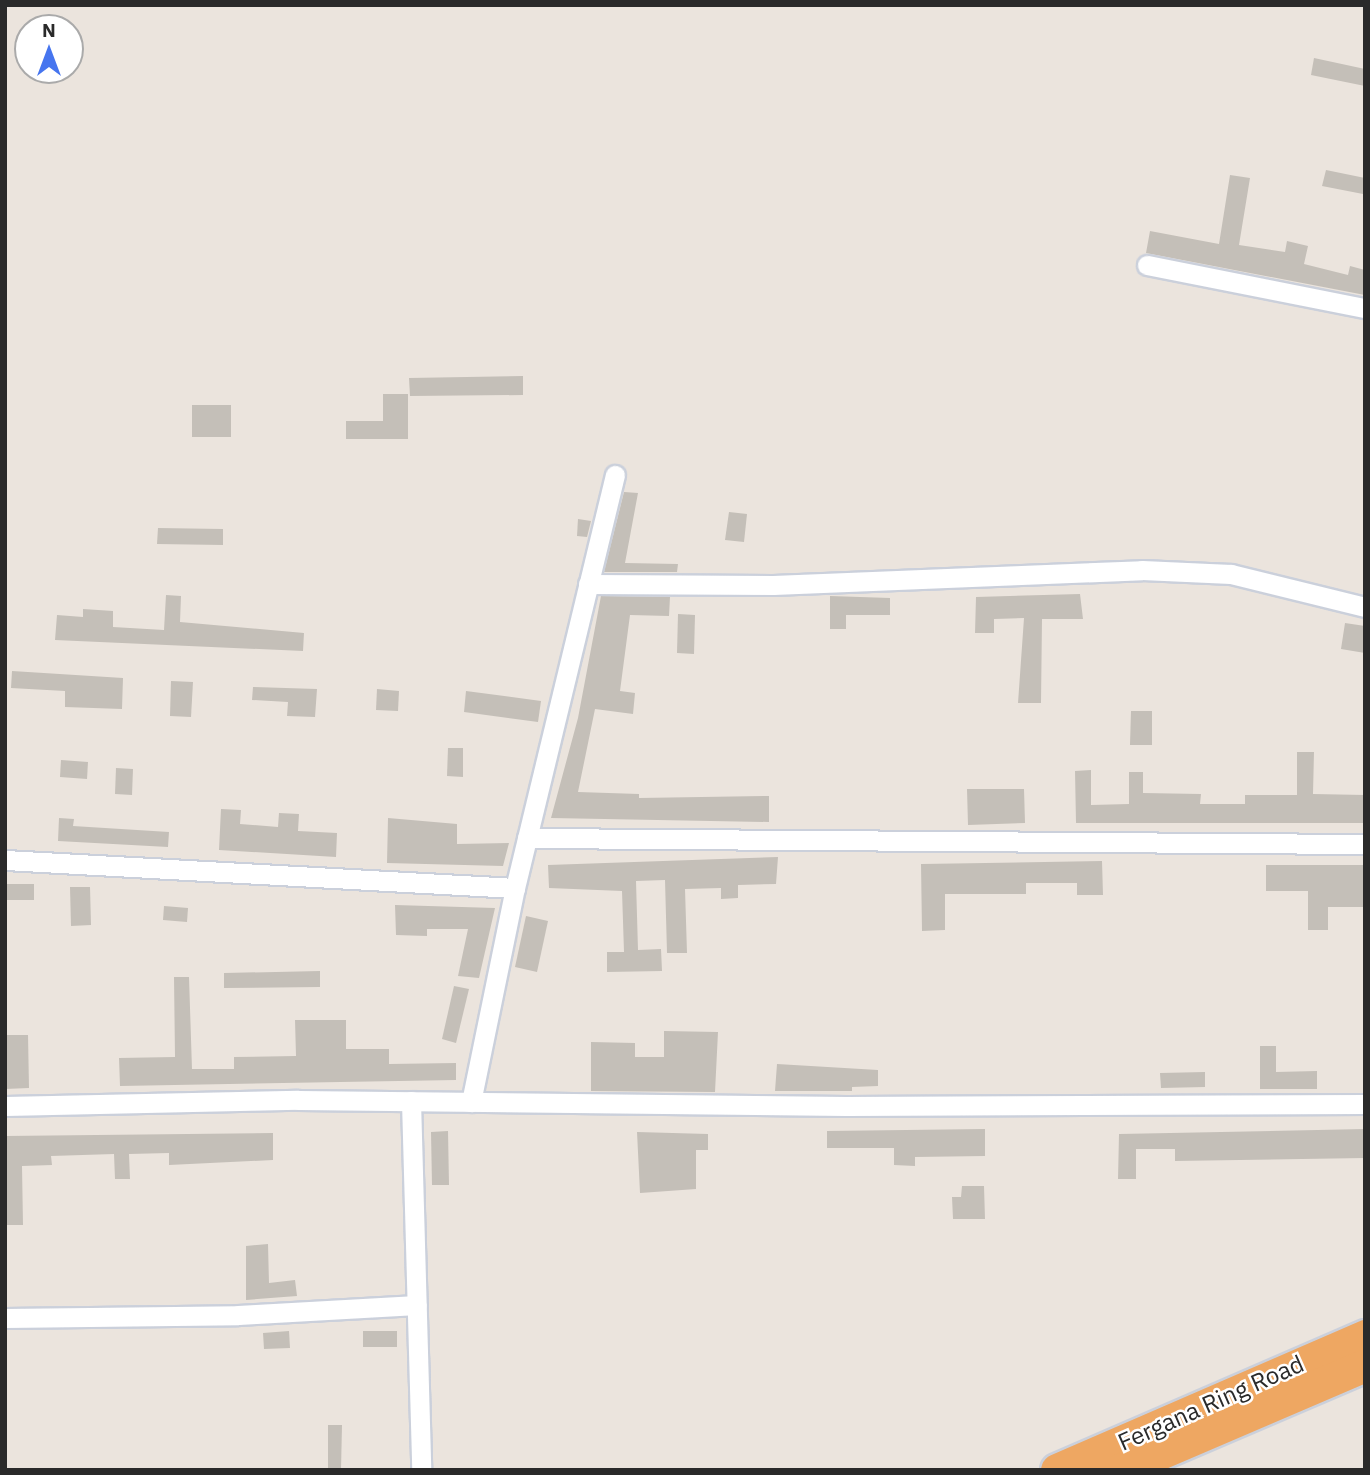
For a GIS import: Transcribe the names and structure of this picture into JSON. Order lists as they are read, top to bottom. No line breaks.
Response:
{"streets":{"highway":["Fergana Ring Road"]},"north":"top"}
